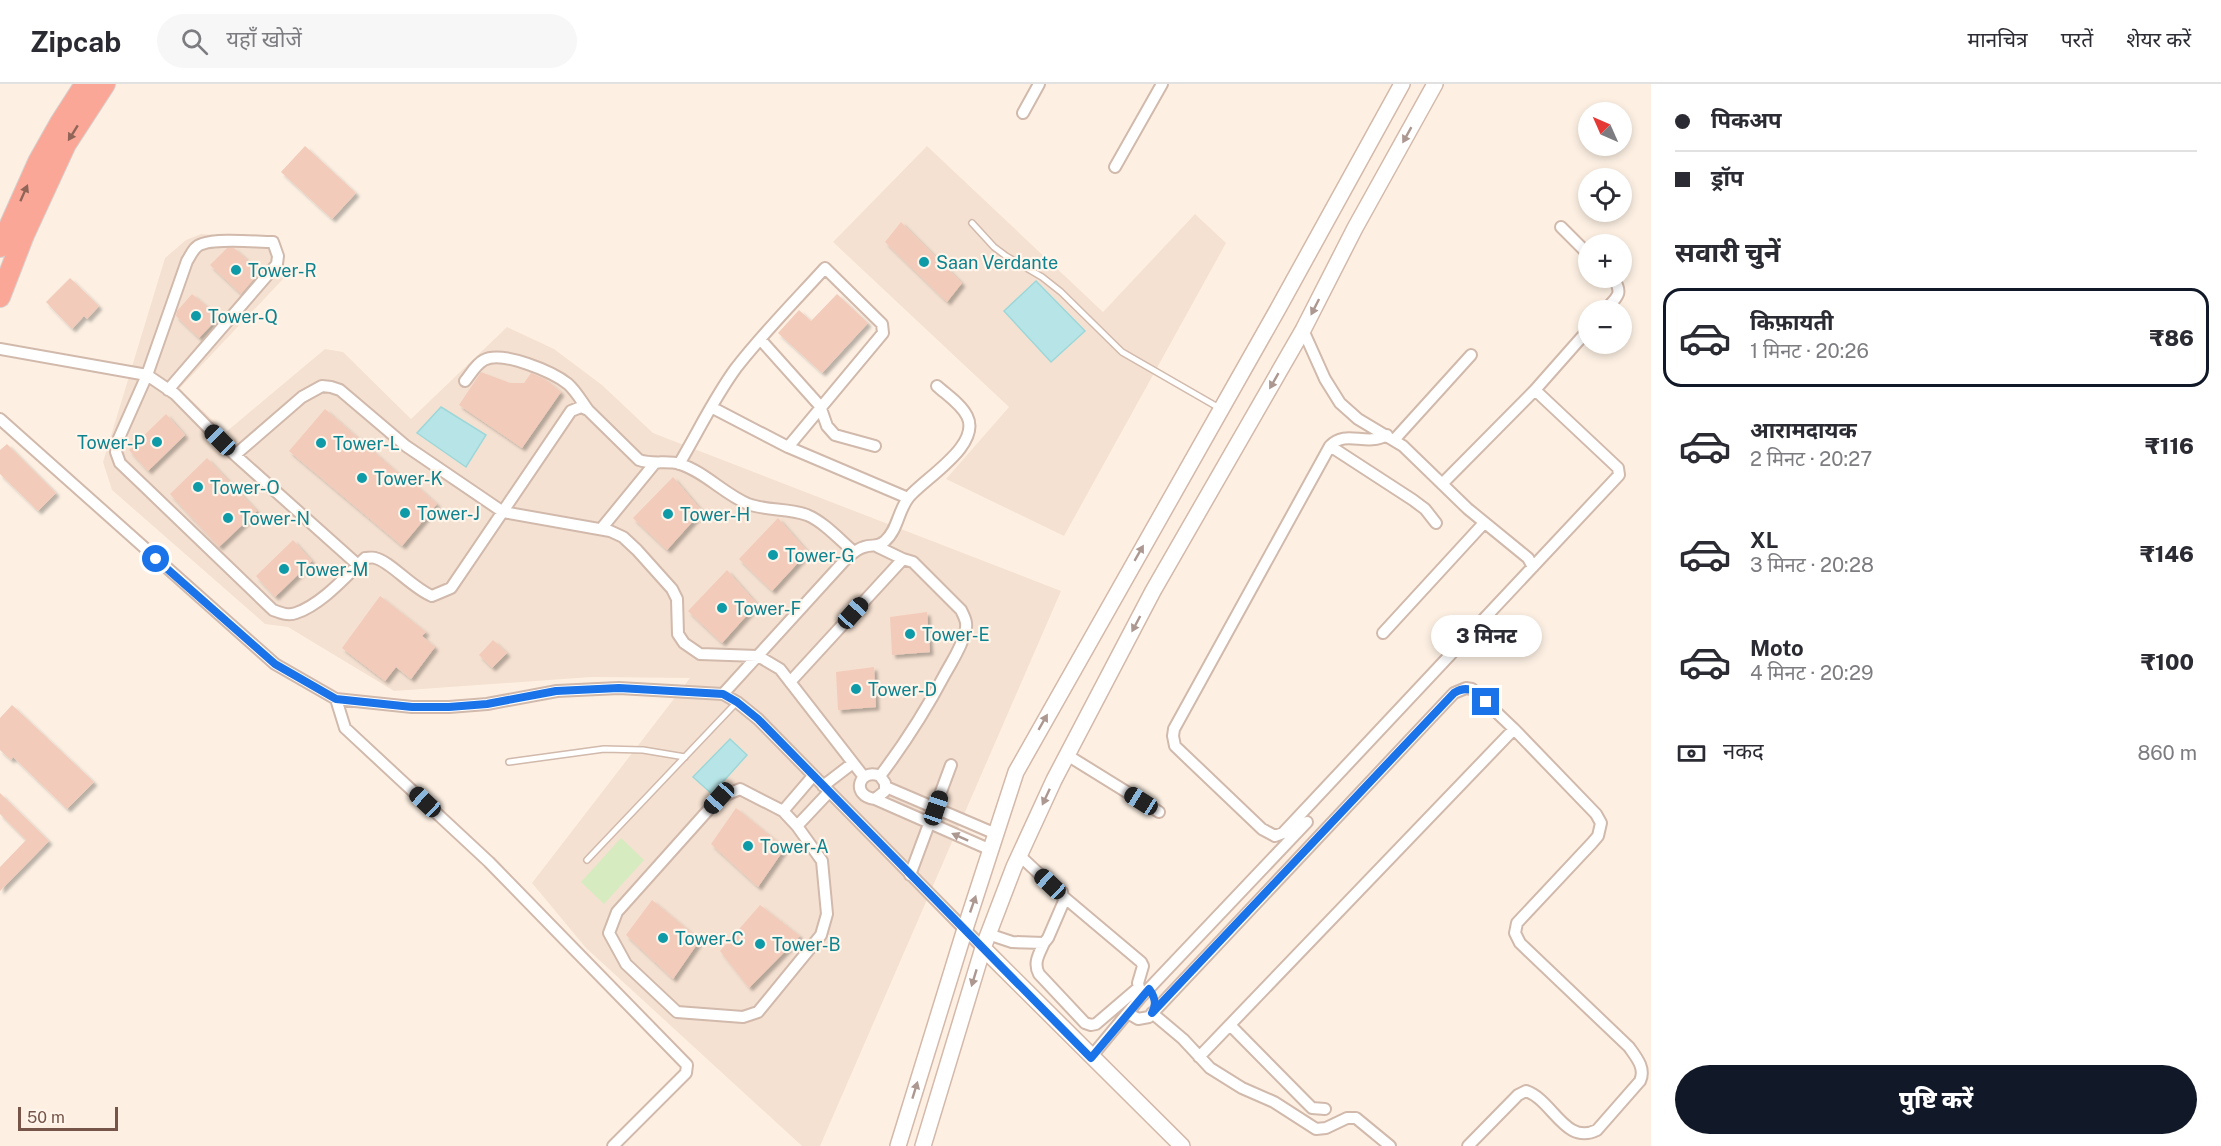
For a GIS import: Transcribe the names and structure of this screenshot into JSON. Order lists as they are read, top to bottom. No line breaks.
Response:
{"places":["Saan Verdante","Tower-R","Tower-Q","Tower-P","Tower-L","Tower-K","Tower-O","Tower-J","Tower-H","Tower-N","Tower-G","Tower-M","Tower-F","Tower-E","Tower-D","Tower-A","Tower-C","Tower-B"],"scale_bar":"50 m","north":"top left","page":{"header":"Zipcab","search":"यहाँ खोजें","nav":["मानचित्र","परतें","शेयर करें"],"banner":["पिकअप","ड्रॉप"],"map_buttons":["+","−"],"heading":"सवारी चुनें","list":[{"name":"किफ़ायती","note":"1 मिनट · 20:26","value":"₹86"},{"name":"आरामदायक","note":"2 मिनट · 20:27","value":"₹116"},{"name":"XL","note":"3 मिनट · 20:28","value":"₹146"},{"name":"Moto","note":"4 मिनट · 20:29","value":"₹100"}],"bubble":"3 मिनट","pay":["नकद","860 m"],"buttons":"पुष्टि करें","scale":"50 m"}}
